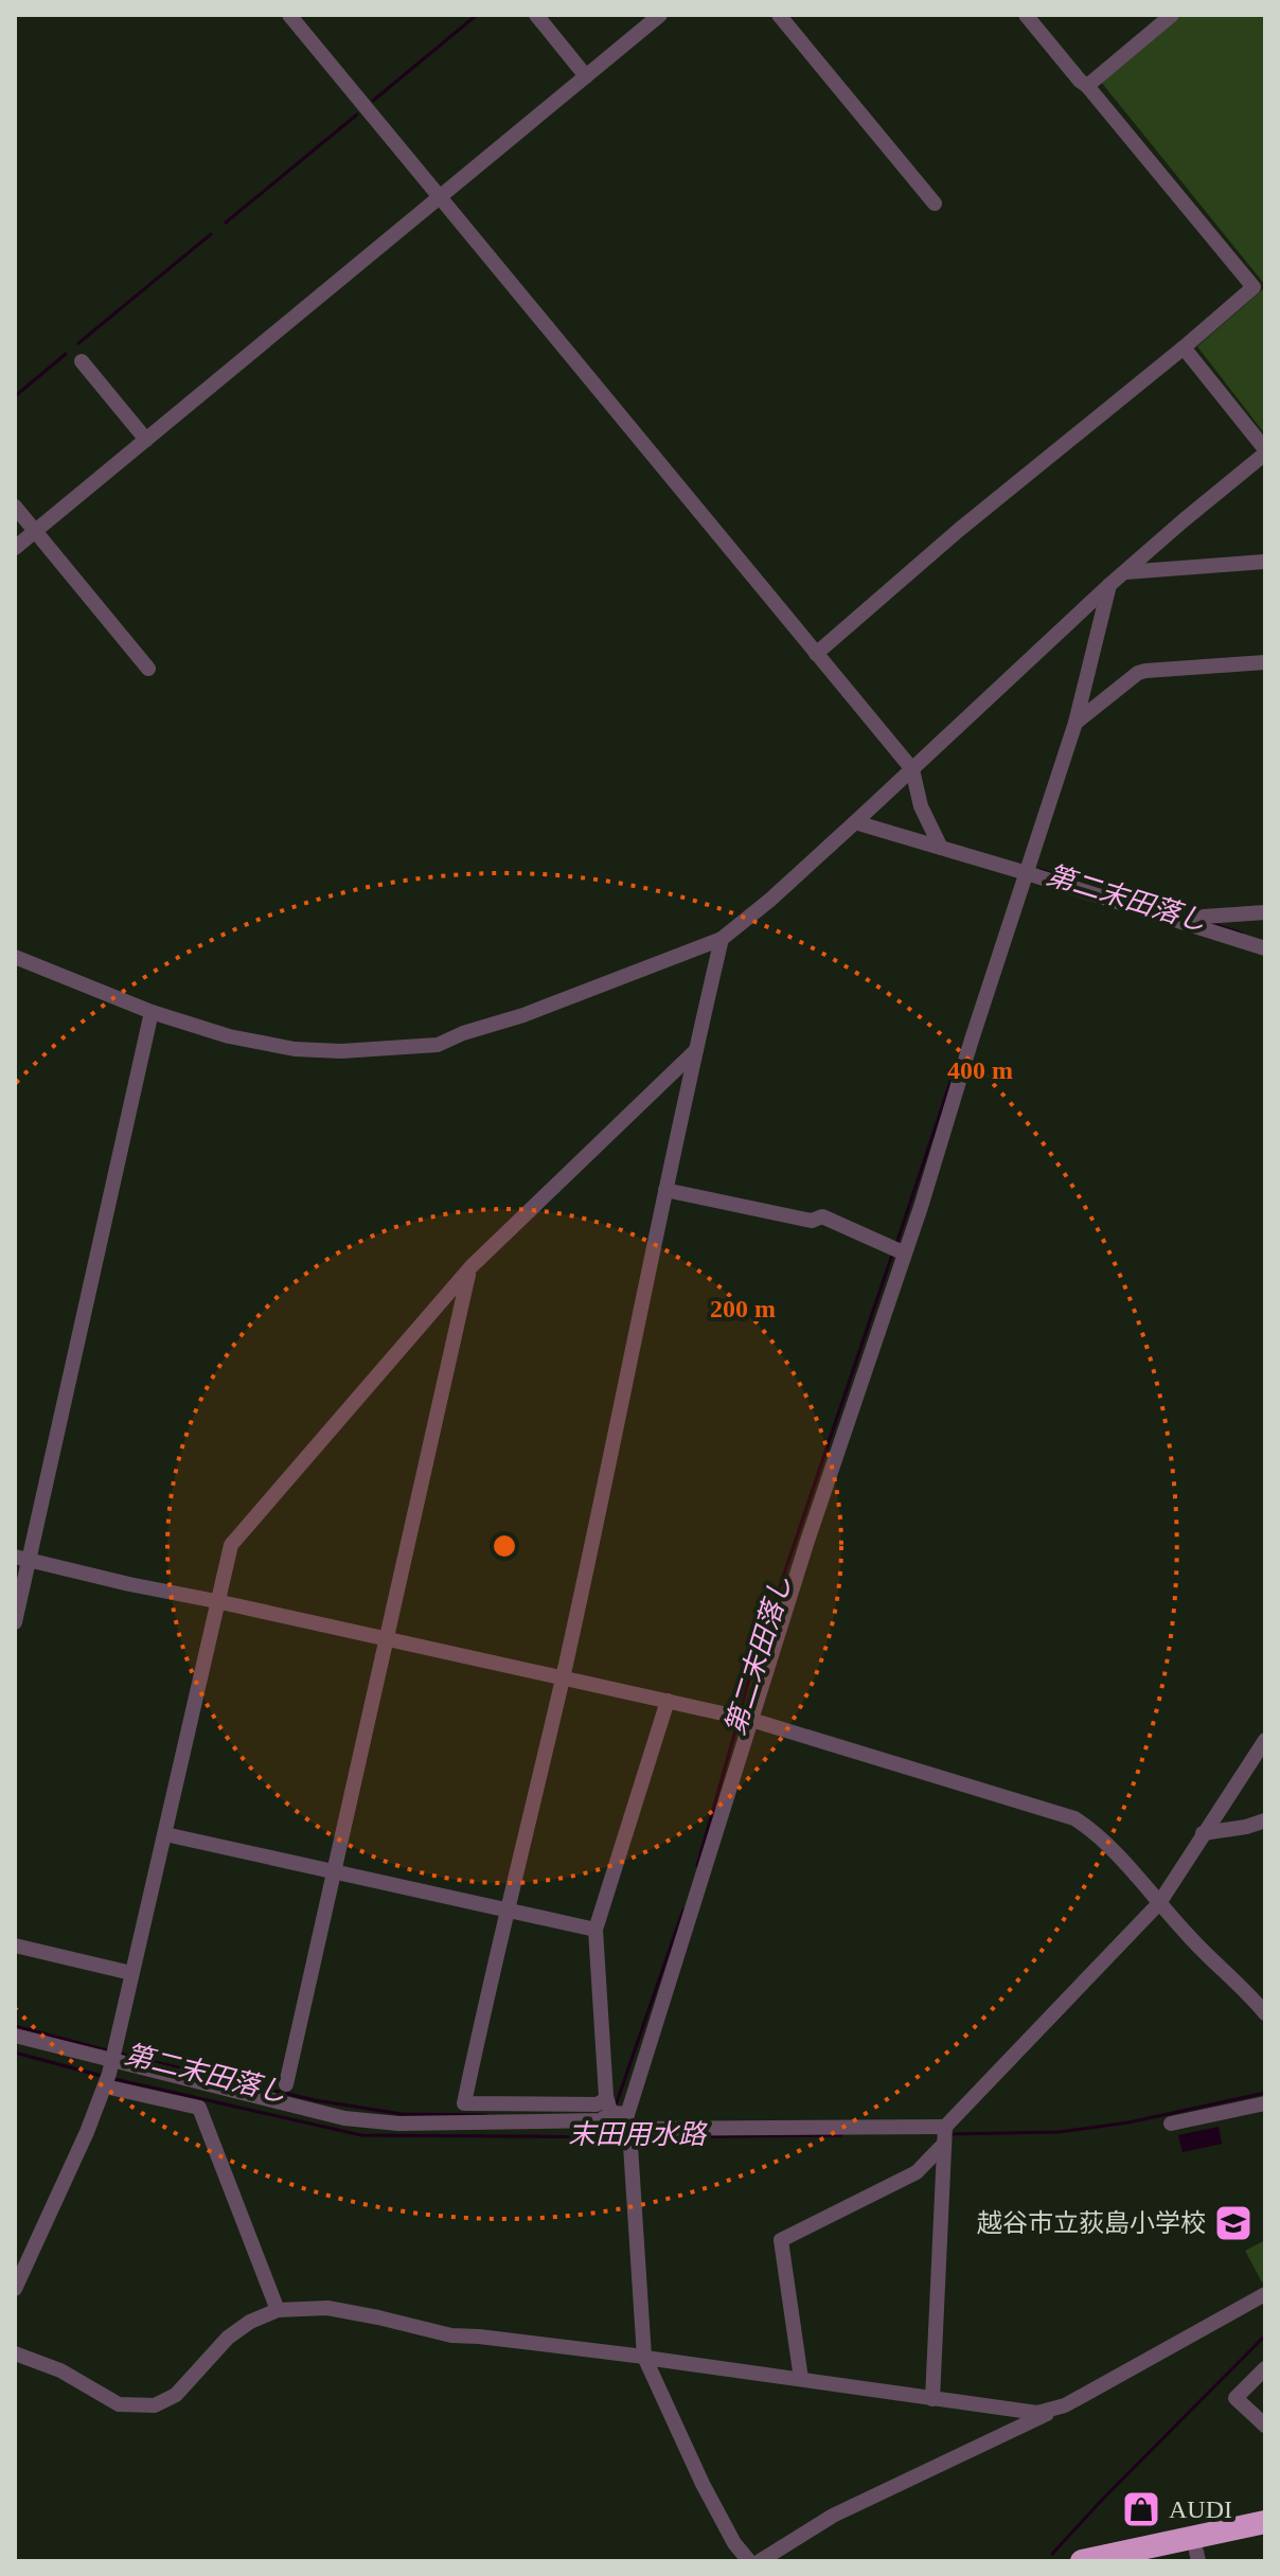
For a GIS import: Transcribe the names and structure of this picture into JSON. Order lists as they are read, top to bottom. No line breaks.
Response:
{"water":["第二末田落し","末田用水路"],"places":{"school or university":["越谷市立荻島小学校"],"shop":["AUDI"]},"rings":["400 m","200 m"]}
